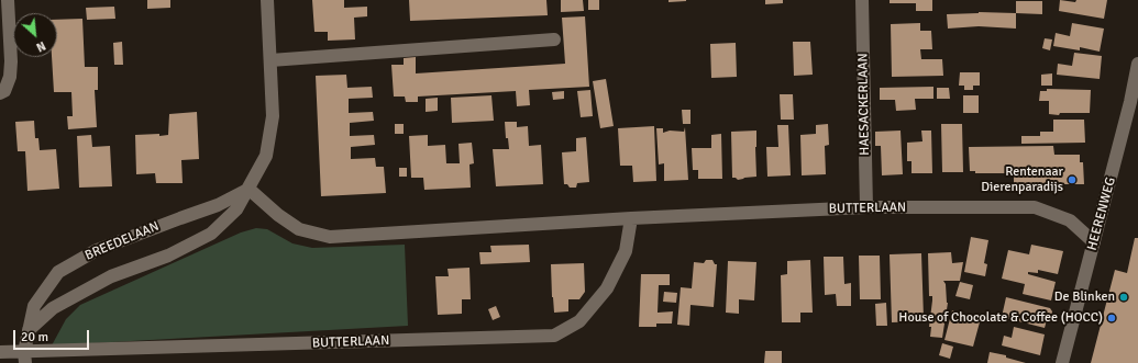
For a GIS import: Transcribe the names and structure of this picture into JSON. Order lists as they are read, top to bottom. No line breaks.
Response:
{"streets":{"street":["HAESACKERLAAN","BUTTERLAAN","HEERENWEG","BREEDELAAN"]},"crossings":[["HAESACKERLAAN","BUTTERLAAN"],["BUTTERLAAN","HEERENWEG"],["BUTTERLAAN","BREEDELAAN"]],"places":["Rentenaar Dierenparadijs","De Blinken","House of Chocolate & Coffee (HOCC)"],"scale_bar":"20 m","north":"bottom right"}
